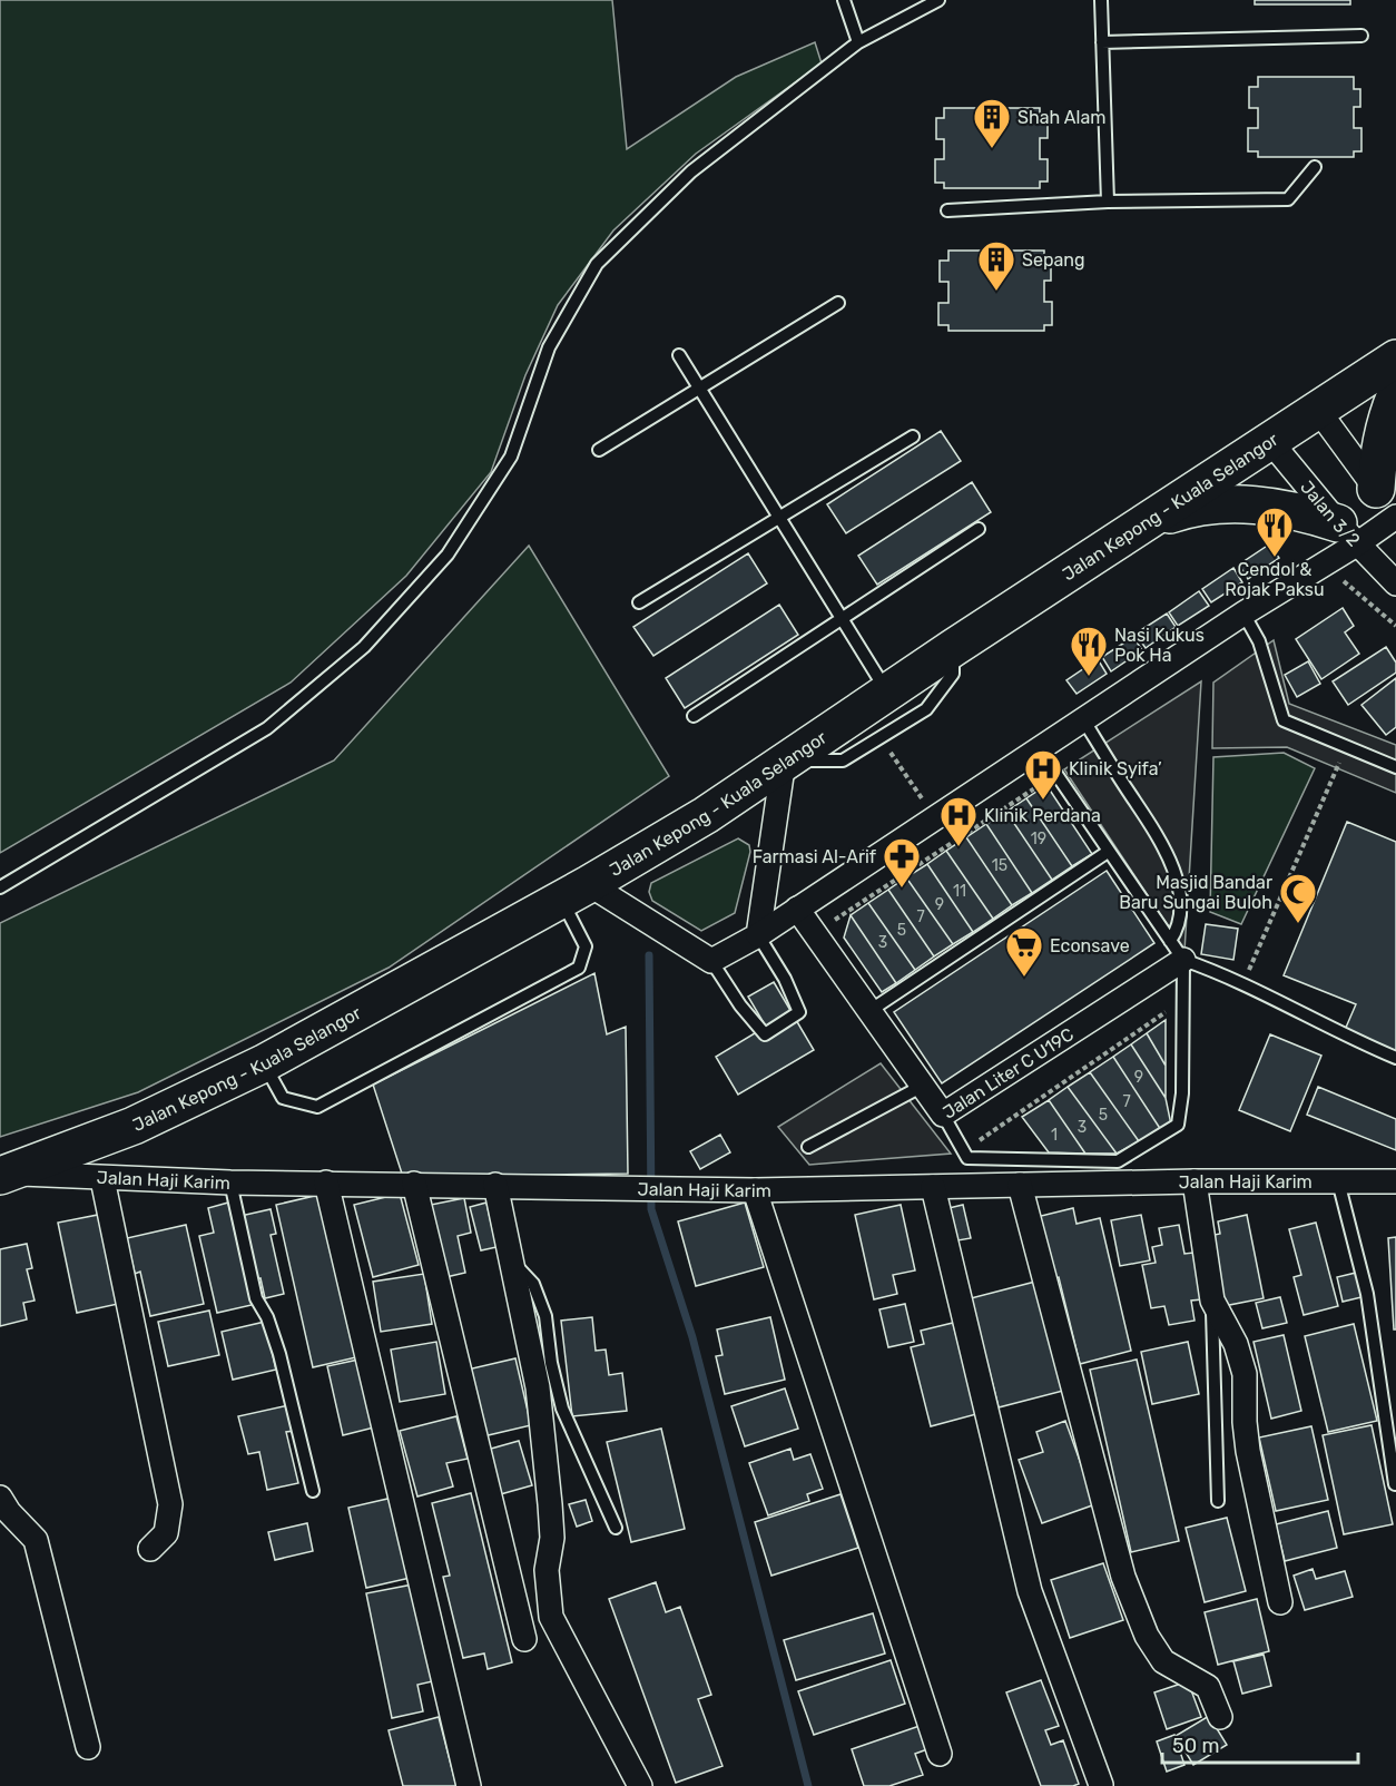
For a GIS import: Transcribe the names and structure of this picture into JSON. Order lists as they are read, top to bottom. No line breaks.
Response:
{"streets":{"highway":["Jalan Kepong - Kuala Selangor"],"street":["Jalan 3/2","Jalan Liter C U19C","Jalan Haji Karim"]},"crossings":[["Jalan Kepong - Kuala Selangor","Jalan 3/2"],["Jalan Kepong - Kuala Selangor","Jalan Haji Karim"]],"places":{"building":["Shah Alam","Sepang"],"restaurant":["Cendol & Rojak Paksu","Nasi Kukus Pok Ha"],"hospital":["Klinik Syifa’","Klinik Perdana"],"pharmacy":["Farmasi Al-Arif"],"mosque":["Masjid Bandar Baru Sungai Buloh"],"supermarket":["Econsave"]},"house_numbers":["19","15","11","9","7","5","3","9","7","5","3","1"],"scale_bar":"50 m"}
